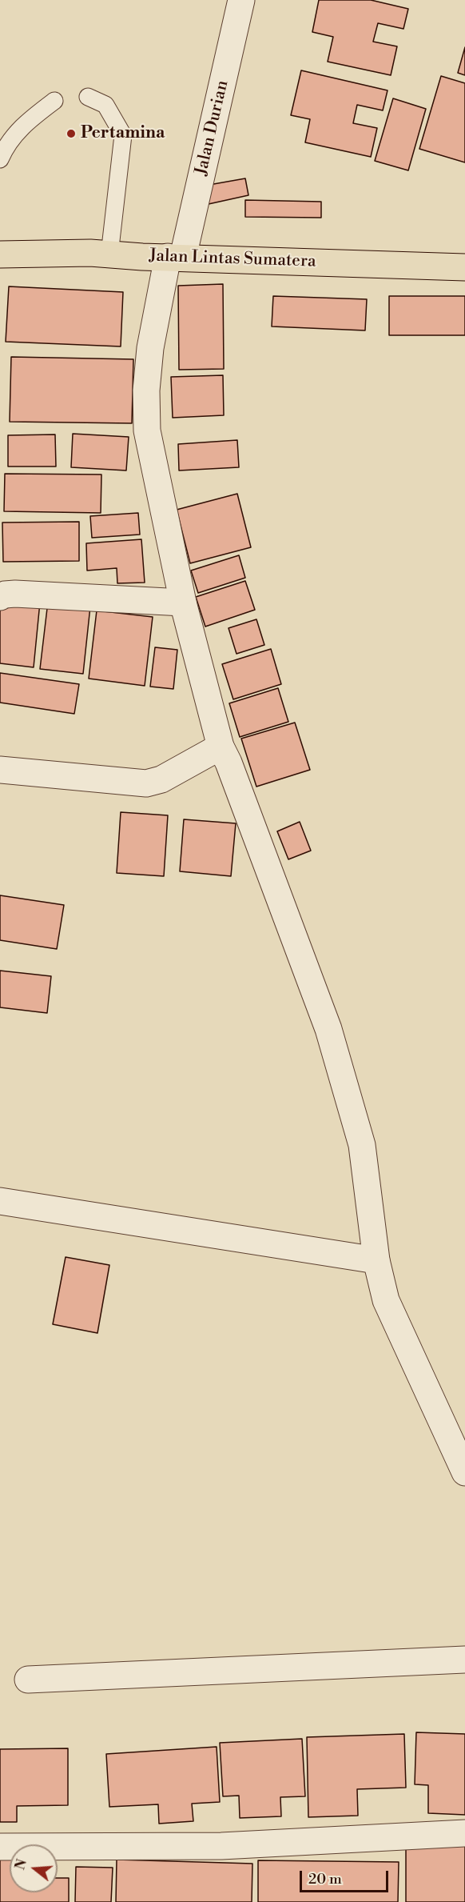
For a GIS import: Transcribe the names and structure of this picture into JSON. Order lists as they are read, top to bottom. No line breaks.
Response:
{"streets":{"highway":["Jalan Lintas Sumatera"],"street":["Jalan Durian"]},"crossings":[["Jalan Durian","Jalan Lintas Sumatera"]],"places":["Pertamina"],"scale_bar":"20 m","north":"left"}
